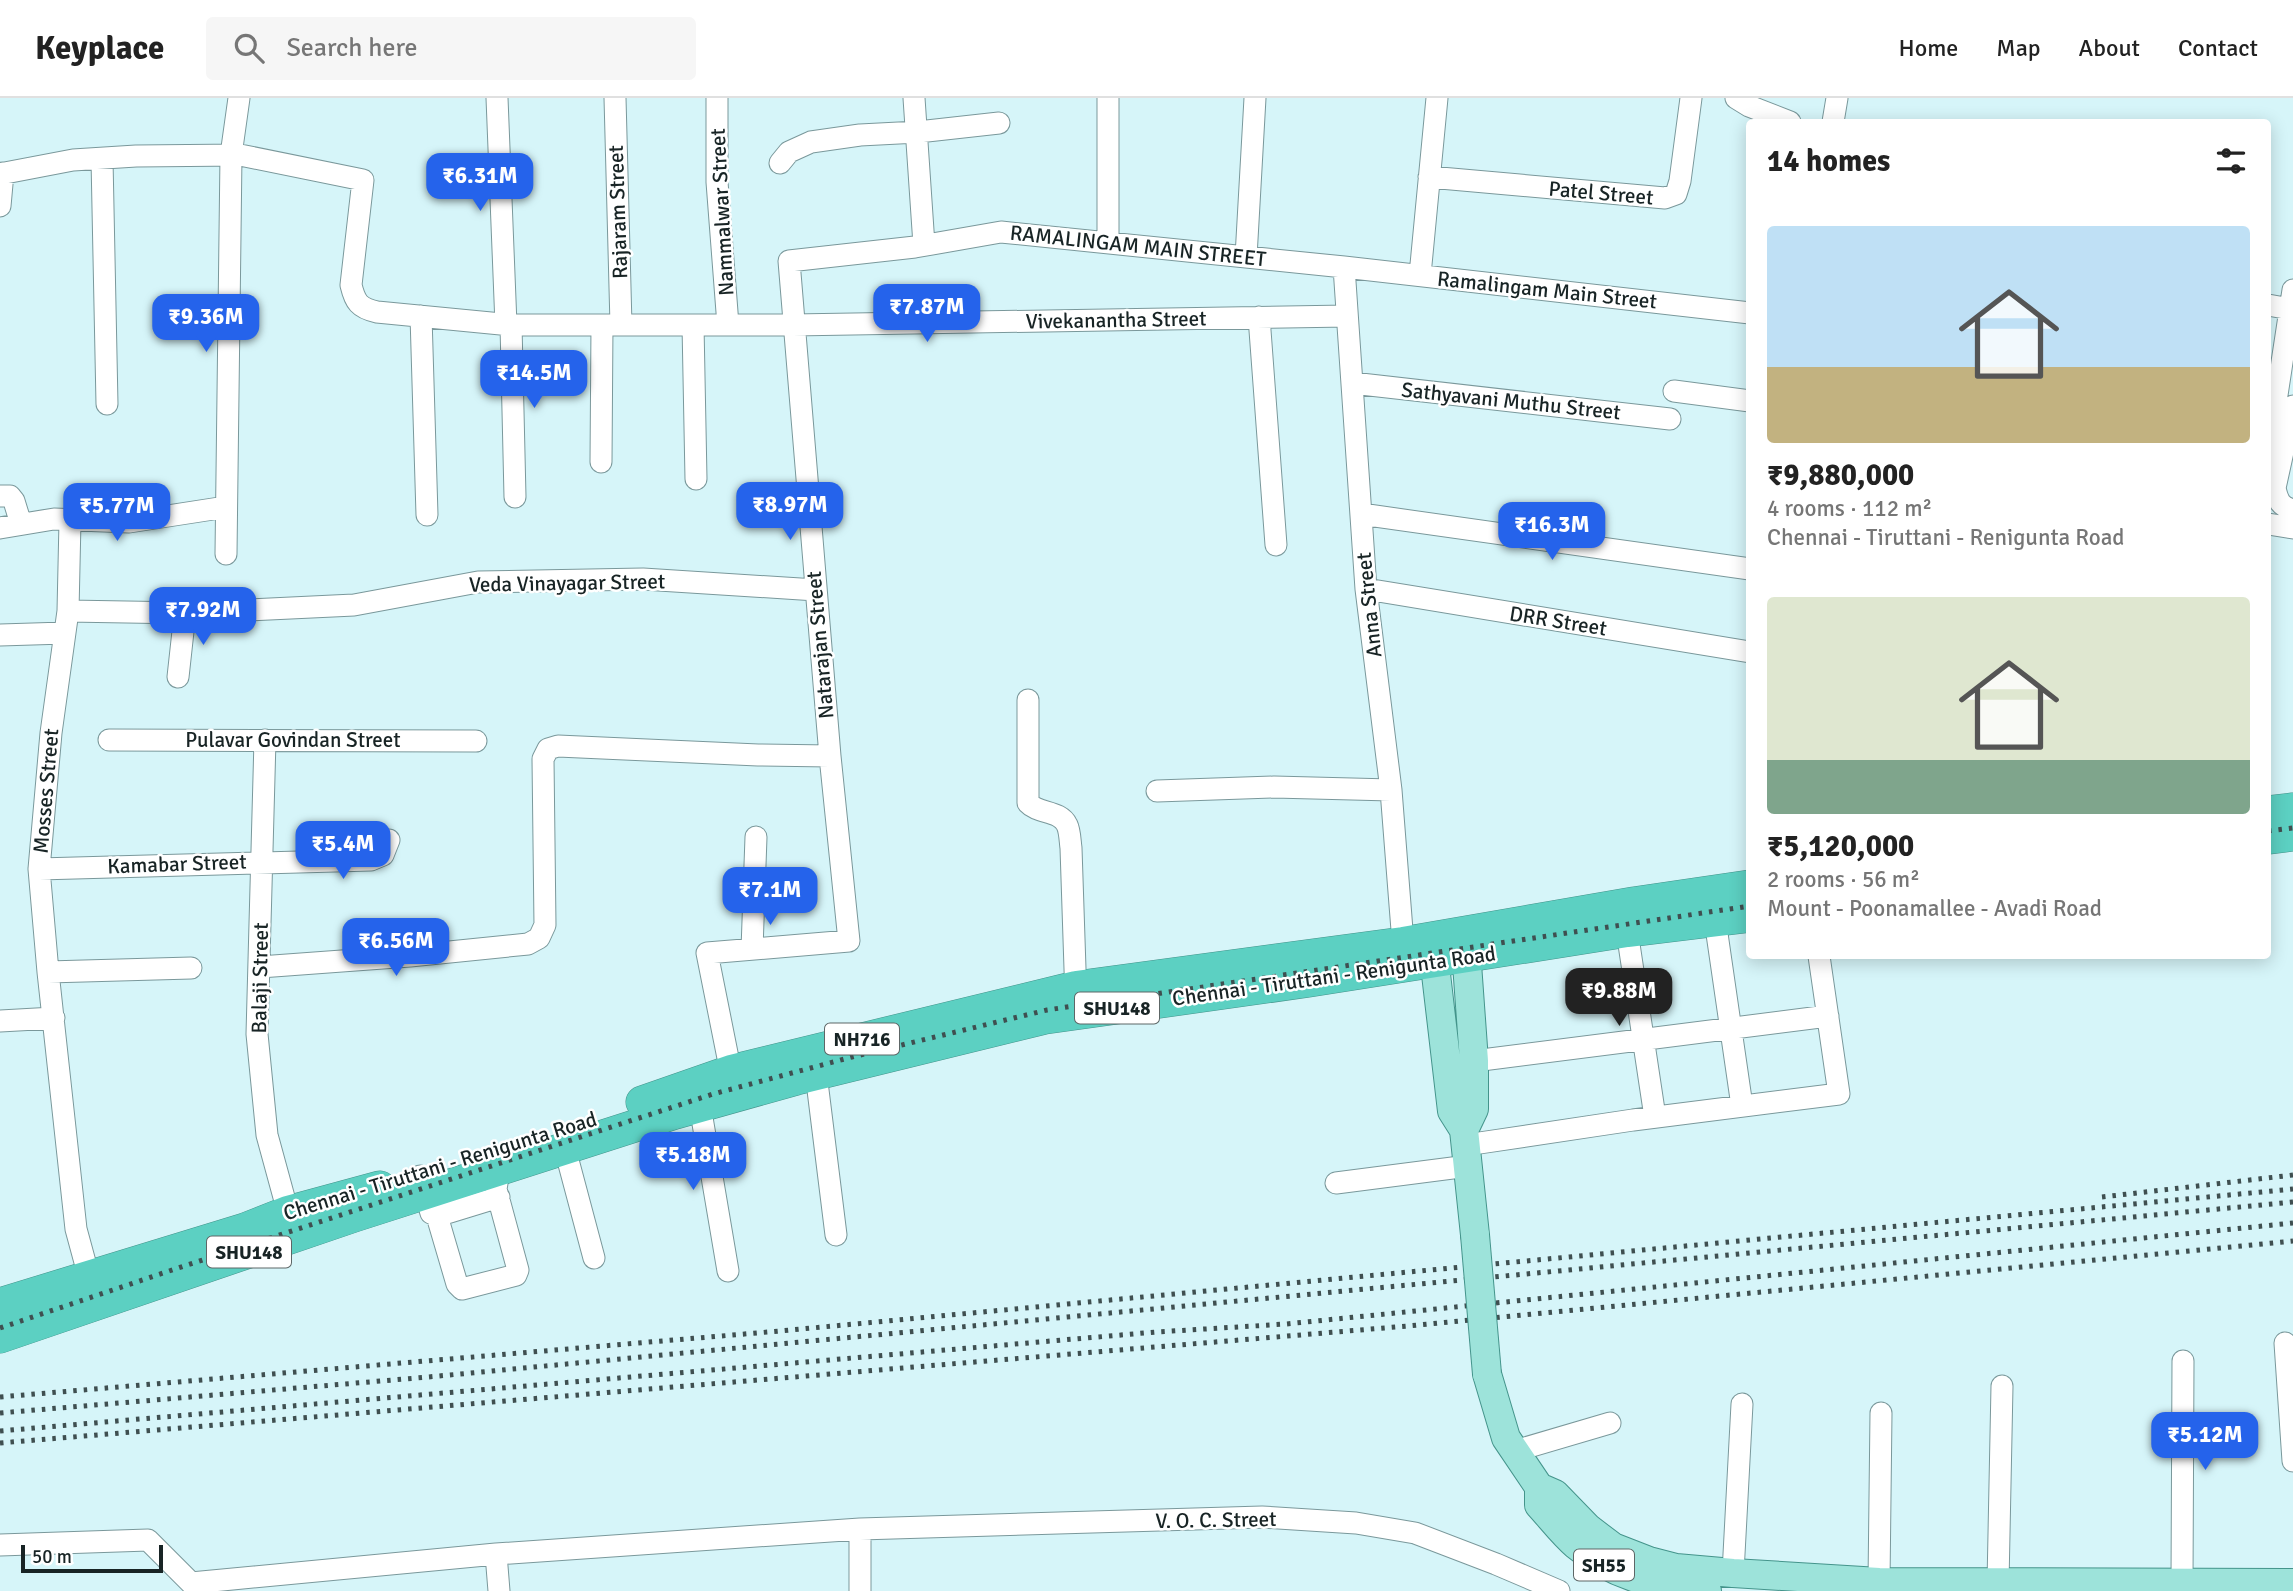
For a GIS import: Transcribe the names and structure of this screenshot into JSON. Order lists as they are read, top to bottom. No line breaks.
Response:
{"streets":{"highway":["Chennai - Tiruttani - Renigunta Road","SHU148","NH716"],"main road":["SH55"],"street":["Patel Street","Rajaram Street","Nammalwar Street","RAMALINGAM MAIN STREET","Ramalingam Main Street","Vivekanantha Street","Sathyavani Muthu Street","Veda Vinayagar Street","Anna Street","DRR Street","Natarajan Street","Pulavar Govindan Street","Mosses Street","Kamabar Street","Balaji Street","V. O. C. Street"]},"crossings":[["Rajaram Street","Vivekanantha Street"],["Nammalwar Street","Vivekanantha Street"],["RAMALINGAM MAIN STREET","Ramalingam Main Street"],["RAMALINGAM MAIN STREET","Vivekanantha Street"],["RAMALINGAM MAIN STREET","Anna Street"],["RAMALINGAM MAIN STREET","Natarajan Street"],["Ramalingam Main Street","Anna Street"],["Vivekanantha Street","Anna Street"],["Vivekanantha Street","Natarajan Street"],["Sathyavani Muthu Street","Anna Street"],["Veda Vinayagar Street","Natarajan Street"],["Veda Vinayagar Street","Mosses Street"],["Anna Street","DRR Street"],["Anna Street","Chennai - Tiruttani - Renigunta Road"],["Pulavar Govindan Street","Balaji Street"],["Mosses Street","Kamabar Street"],["Mosses Street","Chennai - Tiruttani - Renigunta Road"],["Kamabar Street","Balaji Street"],["Chennai - Tiruttani - Renigunta Road","Balaji Street"]],"scale_bar":"50 m","page":{"header":"Keyplace","search":"Search here","nav":["Home","Map","About","Contact"],"heading":"14 homes","price":["₹6.31M","₹7.87M","₹9.36M","₹14.5M","₹8.97M","₹5.77M","₹16.3M","₹7.92M","₹5.4M","₹7.1M","₹6.56M","₹9.88M","₹5.18M","₹5.12M"],"list":[{"name":"₹9,880,000","note":"4 rooms · 112 m² · Chennai - Tiruttani - Renigunta Road"},{"name":"₹5,120,000","note":"2 rooms · 56 m² · Mount - Poonamallee - Avadi Road"}],"scale":"50 m"}}
